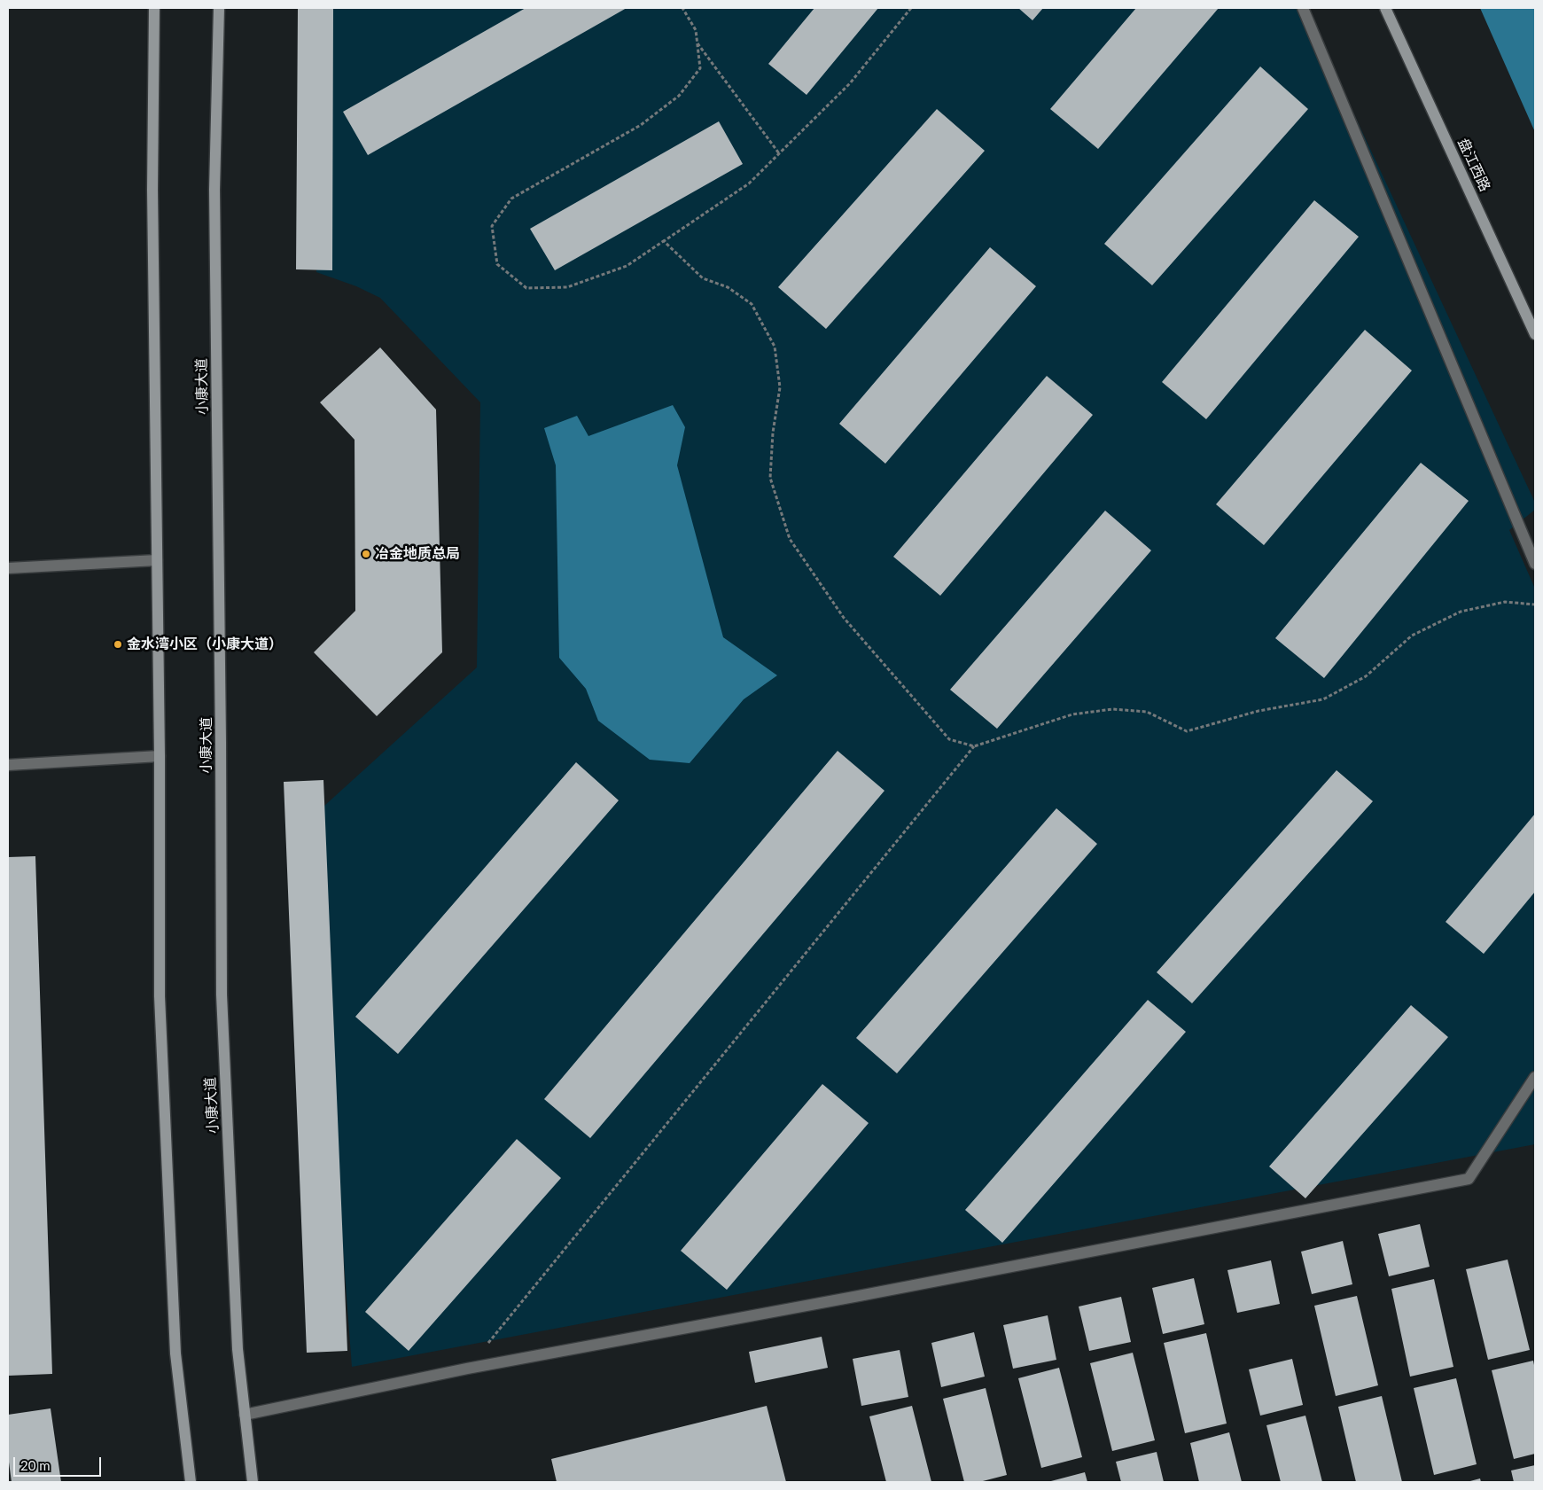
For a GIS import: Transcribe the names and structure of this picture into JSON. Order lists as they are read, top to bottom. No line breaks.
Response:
{"streets":{"main road":["盘江西路","小康大道"]},"places":["冶金地质总局","金水湾小区（小康大道）"],"scale_bar":"20 m"}
